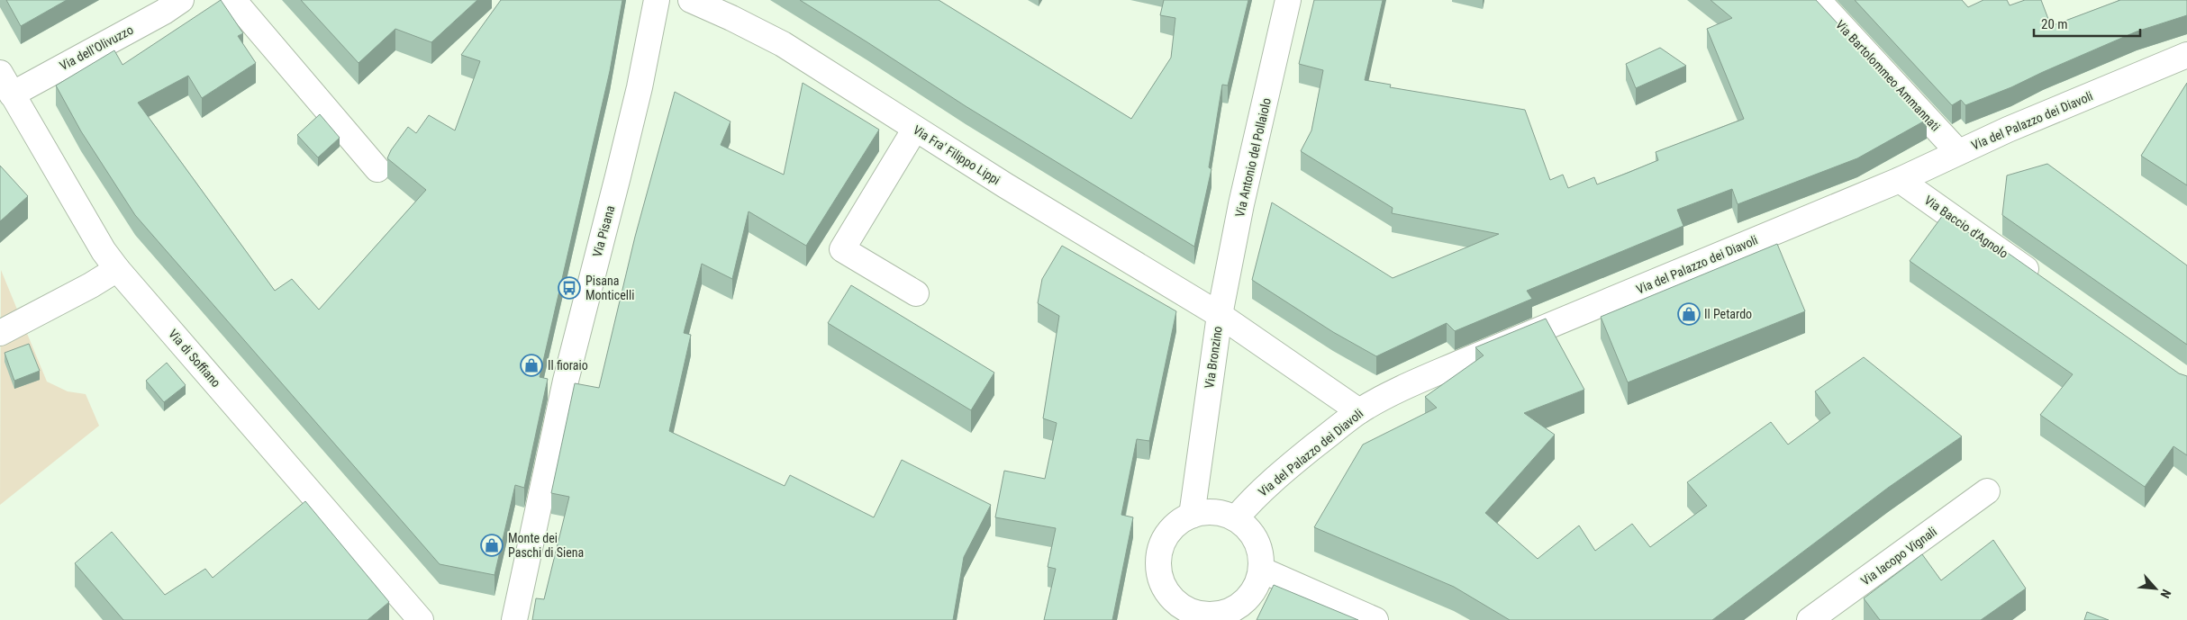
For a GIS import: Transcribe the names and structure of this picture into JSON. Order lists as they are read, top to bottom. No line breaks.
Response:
{"streets":{"street":["Via dell'Olivuzzo","Via Bartolommeo Ammannati","Via del Palazzo dei Diavoli","Via Fra' Filippo Lippi","Via Antonio del Pollaiolo","Via Baccio d'Agnolo","Via Pisana","Via Bronzino","Via di Soffiano","Via Iacopo Vignali"]},"crossings":[["Via dell'Olivuzzo","Via di Soffiano"],["Via Bartolommeo Ammannati","Via del Palazzo dei Diavoli"],["Via del Palazzo dei Diavoli","Via Baccio d'Agnolo"],["Via del Palazzo dei Diavoli","Via Bronzino"],["Via Fra' Filippo Lippi","Via Antonio del Pollaiolo"],["Via Fra' Filippo Lippi","Via Bronzino"],["Via Antonio del Pollaiolo","Via Bronzino"]],"places":{"bus stop":["Pisana Monticelli"],"shop":["Il Petardo","Il fioraio","Monte dei Paschi di Siena"]},"scale_bar":"20 m","north":"bottom right"}
